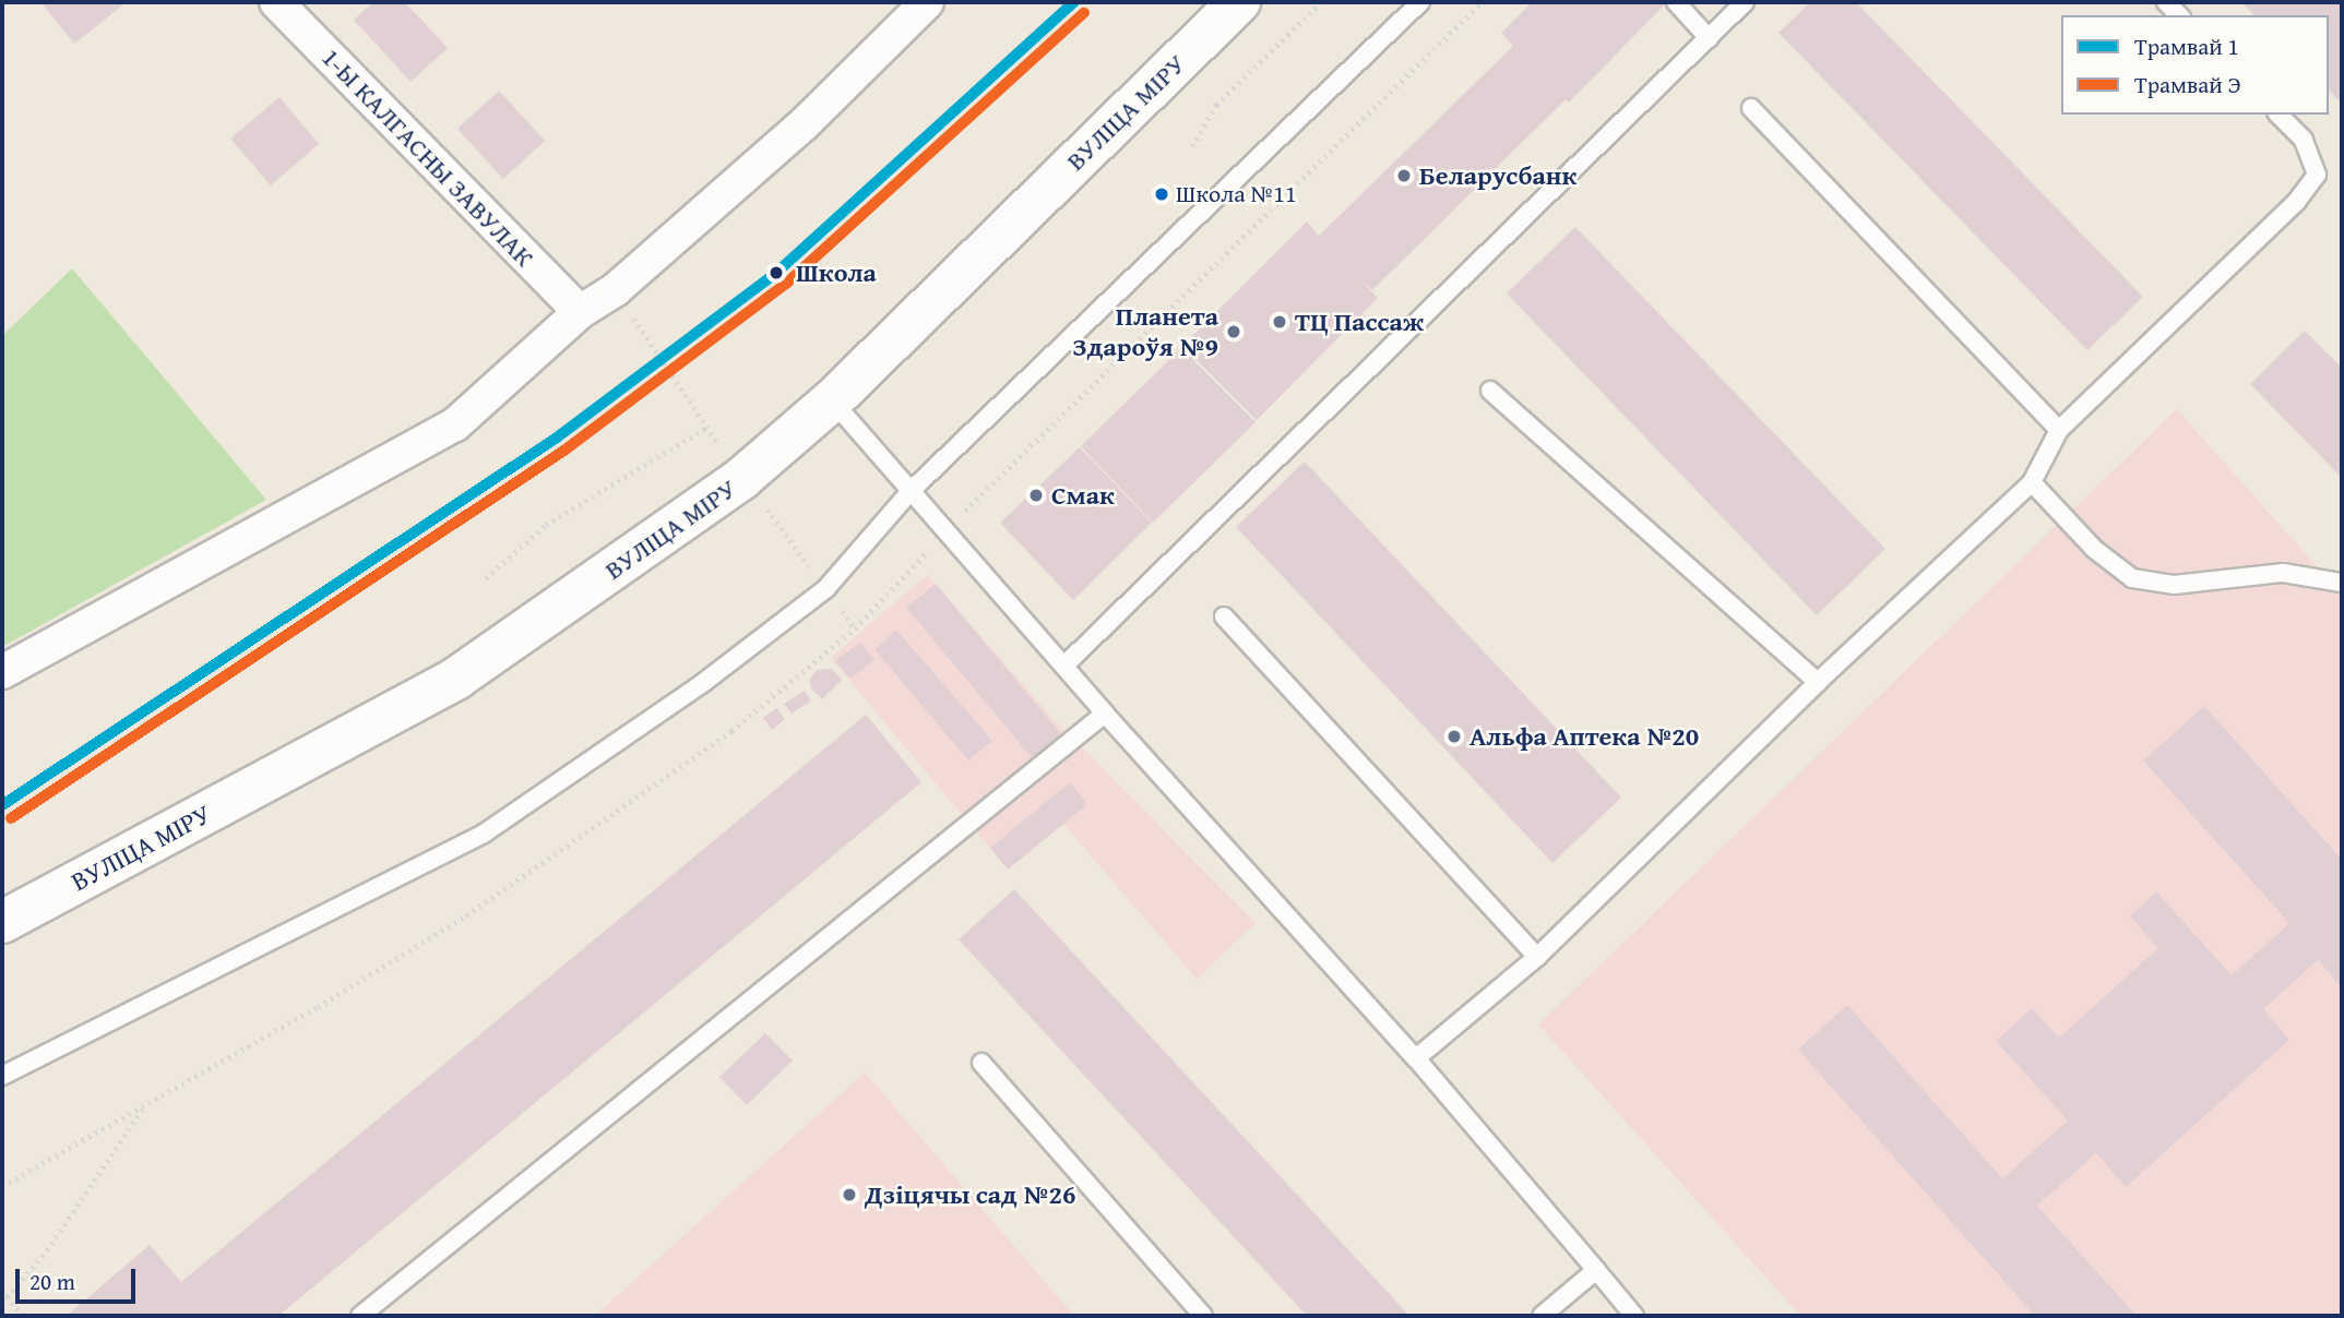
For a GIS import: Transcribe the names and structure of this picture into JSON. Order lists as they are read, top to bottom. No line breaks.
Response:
{"streets":{"main road":["ВУЛІЦА МІРУ"],"street":["1-Ы КАЛГАСНЫ ЗАВУЛАК"]},"places":["Беларусбанк","Школа №11","Школа","ТЦ Пассаж","Планета Здароўя №9","Смак","Альфа Аптека №20","Дзіцячы сад №26"],"lines":["tram line 1","tram line Э"],"legend":["Трамвай 1","Трамвай Э"],"scale_bar":"20 m"}
